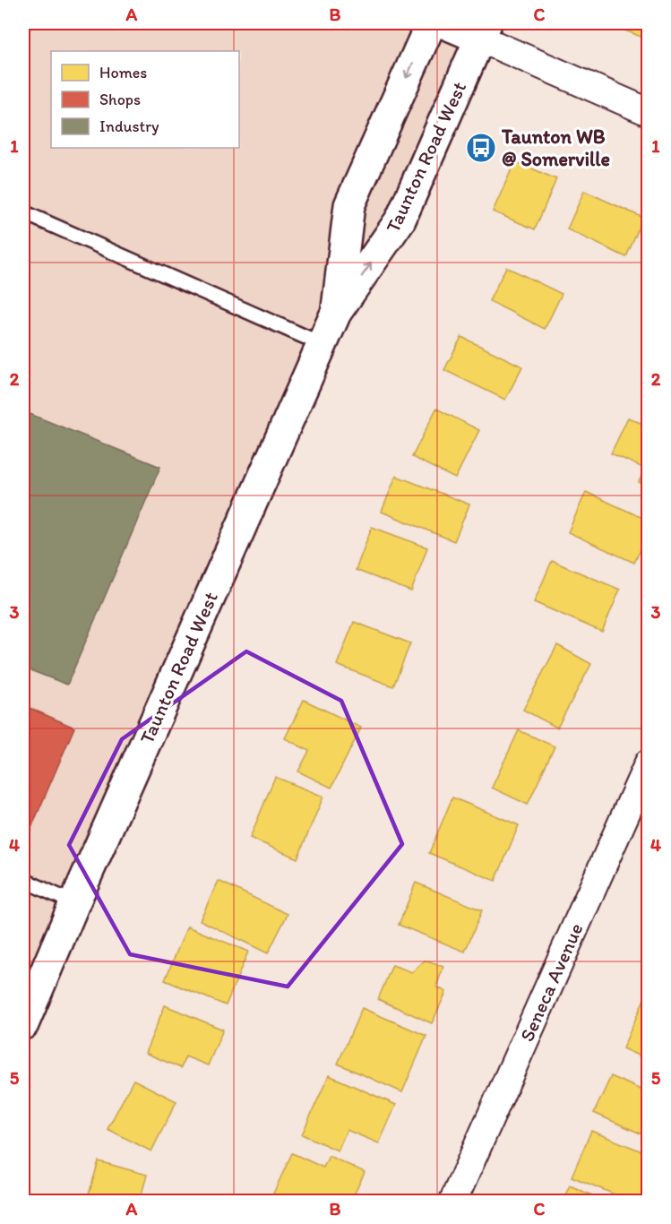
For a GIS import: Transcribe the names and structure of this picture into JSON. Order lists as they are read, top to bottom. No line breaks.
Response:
{"streets":{"main road":["Taunton Road West"],"street":["Seneca Avenue"]},"places":{"bus stop":["Taunton WB @ Somerville"]},"legend":["Homes","Shops","Industry"],"grid":{"columns":["A","B","C"],"rows":["1","2","3","4","5"]}}
